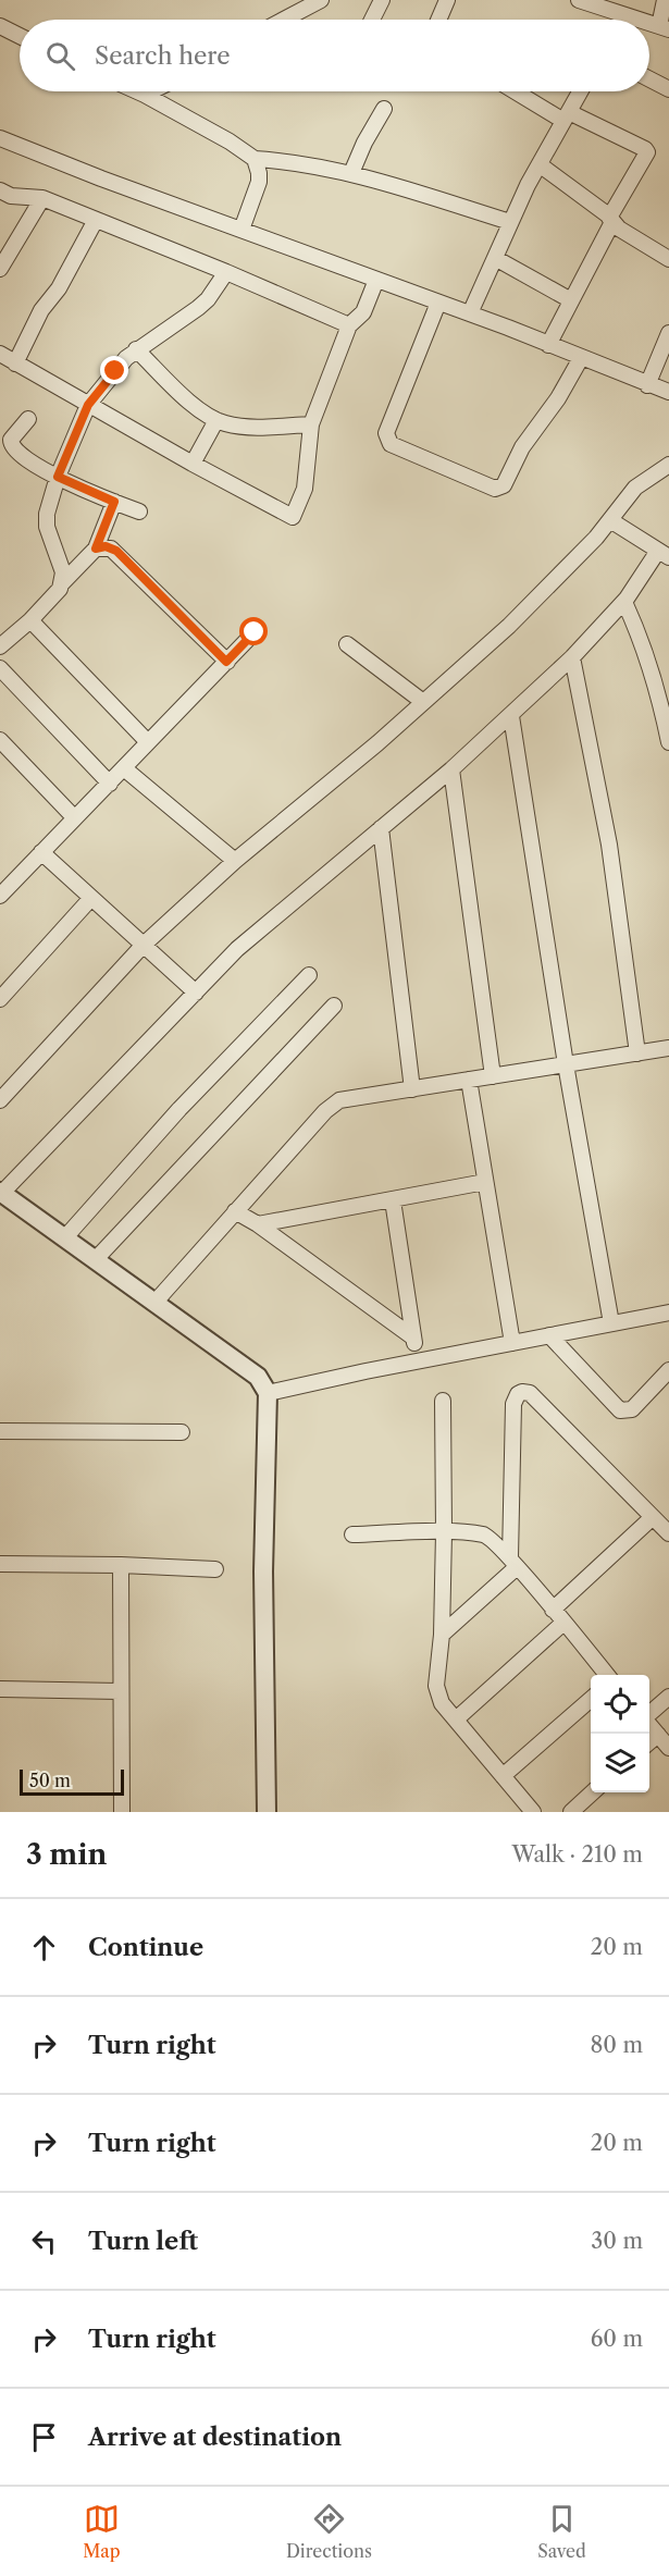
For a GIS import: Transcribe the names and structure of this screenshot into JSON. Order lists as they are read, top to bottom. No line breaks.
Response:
{"scale_bar":"50 m","page":{"search":"Search here","scale":"50 m","heading":["3 min","Walk · 210 m"],"list":[["Continue","20 m"],["Turn right","80 m"],["Turn right","20 m"],["Turn left","30 m"],["Turn right","60 m"],"Arrive at destination"],"nav":["Map","Directions","Saved"]}}
